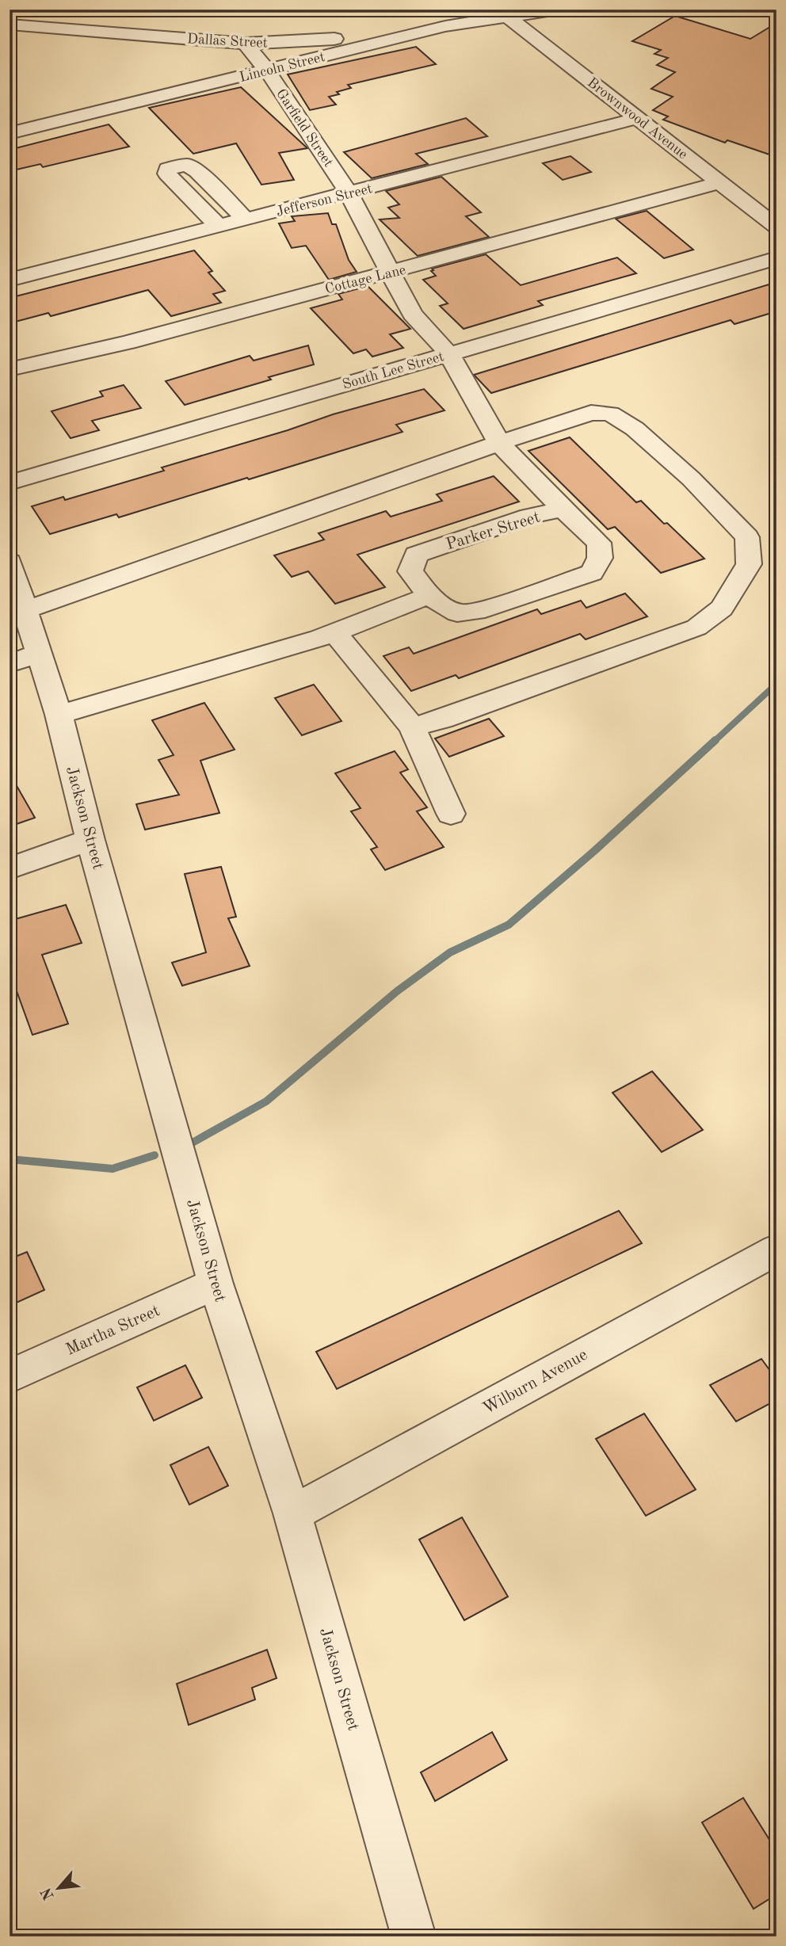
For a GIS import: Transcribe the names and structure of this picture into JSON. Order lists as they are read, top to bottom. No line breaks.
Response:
{"streets":{"street":["Dallas Street","Lincoln Street","Brownwood Avenue","Garfield Street","Jefferson Street","Cottage Lane","South Lee Street","Parker Street","Jackson Street","Martha Street","Wilburn Avenue"]},"crossings":[["Dallas Street","Lincoln Street"],["Dallas Street","Garfield Street"],["Lincoln Street","Brownwood Avenue"],["Lincoln Street","Garfield Street"],["Brownwood Avenue","Jefferson Street"],["Brownwood Avenue","Cottage Lane"],["Garfield Street","Jefferson Street"],["Garfield Street","Cottage Lane"],["Garfield Street","South Lee Street"],["Garfield Street","Parker Street"],["Jackson Street","Martha Street"],["Jackson Street","Wilburn Avenue"]],"north":"bottom left"}
